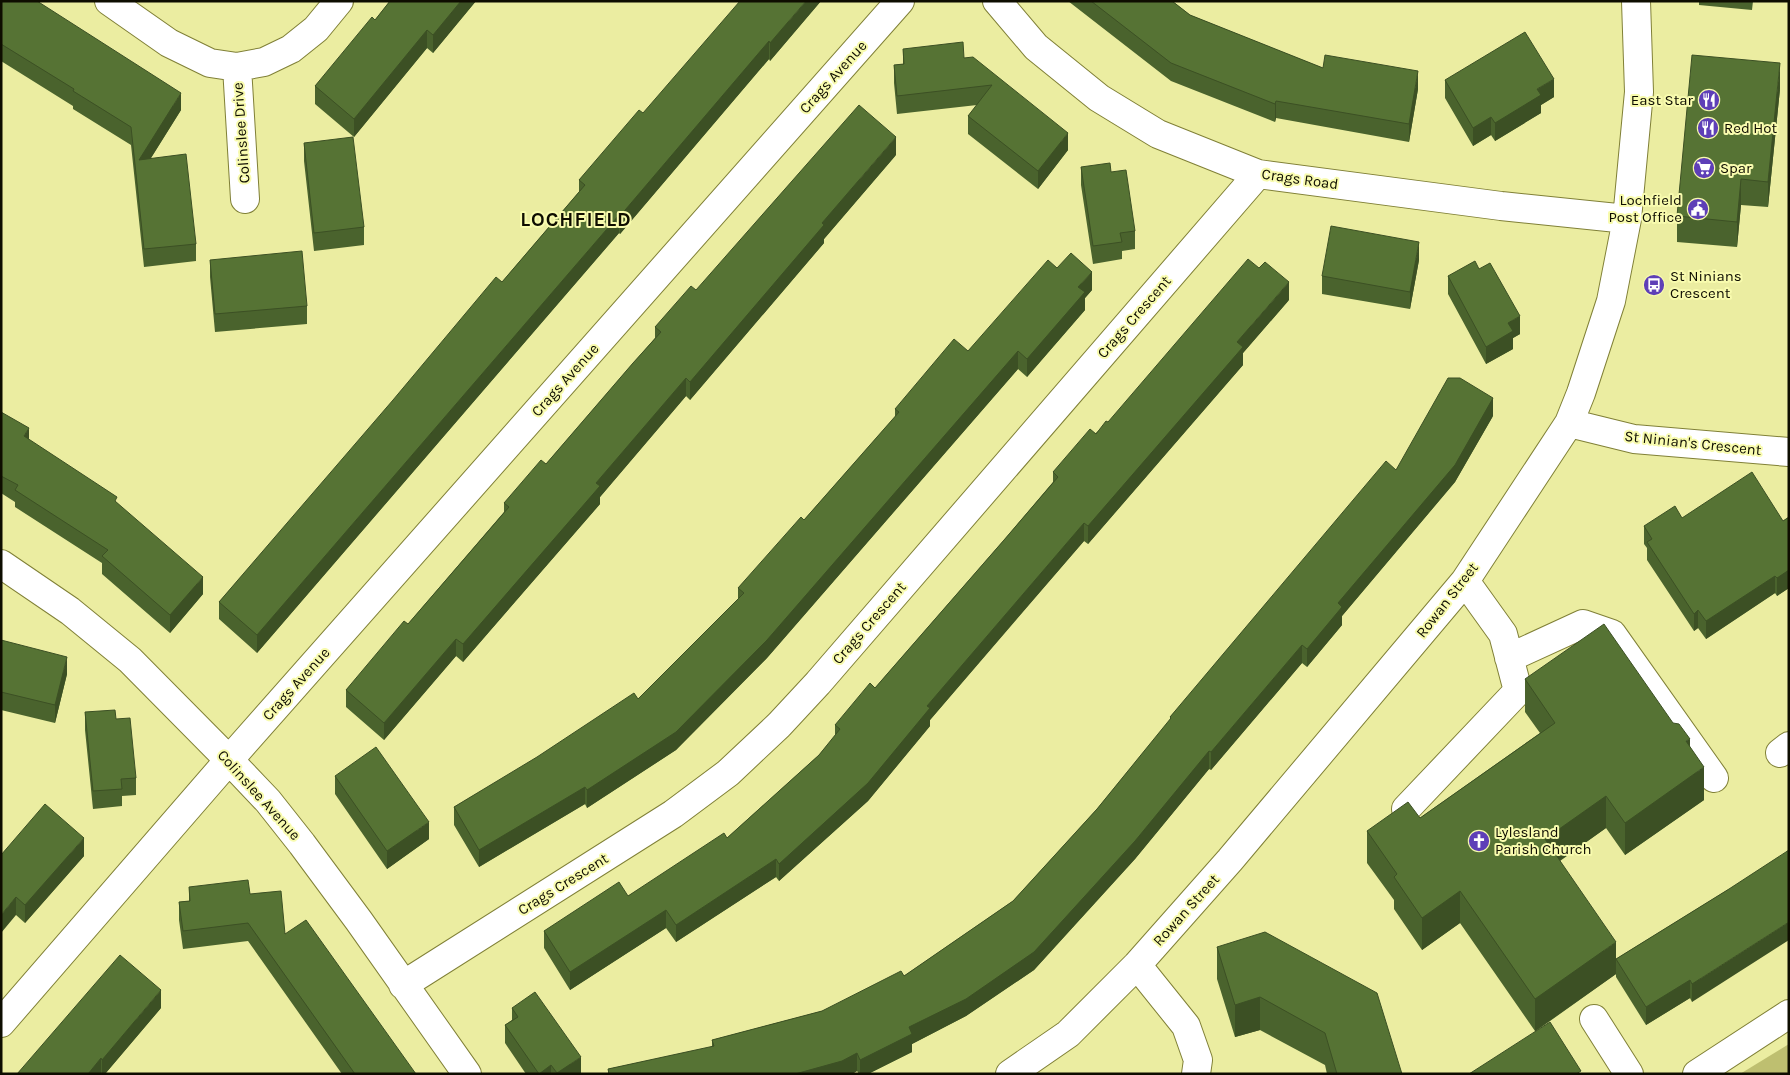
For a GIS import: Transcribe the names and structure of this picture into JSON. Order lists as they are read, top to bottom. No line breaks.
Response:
{"streets":{"street":["Crags Avenue","Colinslee Drive","Crags Road","Crags Crescent","St Ninian's Crescent","Rowan Street","Colinslee Avenue"]},"crossings":[["Crags Avenue","Colinslee Avenue"],["Crags Road","Crags Crescent"],["Crags Road","Rowan Street"],["Crags Crescent","Colinslee Avenue"],["St Ninian's Crescent","Rowan Street"]],"districts":["LOCHFIELD"],"places":{"restaurant":["East Star","Red Hot"],"supermarket":["Spar"],"public building":["Lochfield Post Office"],"bus stop":["St Ninians Crescent"],"church":["Lylesland Parish Church"]}}
